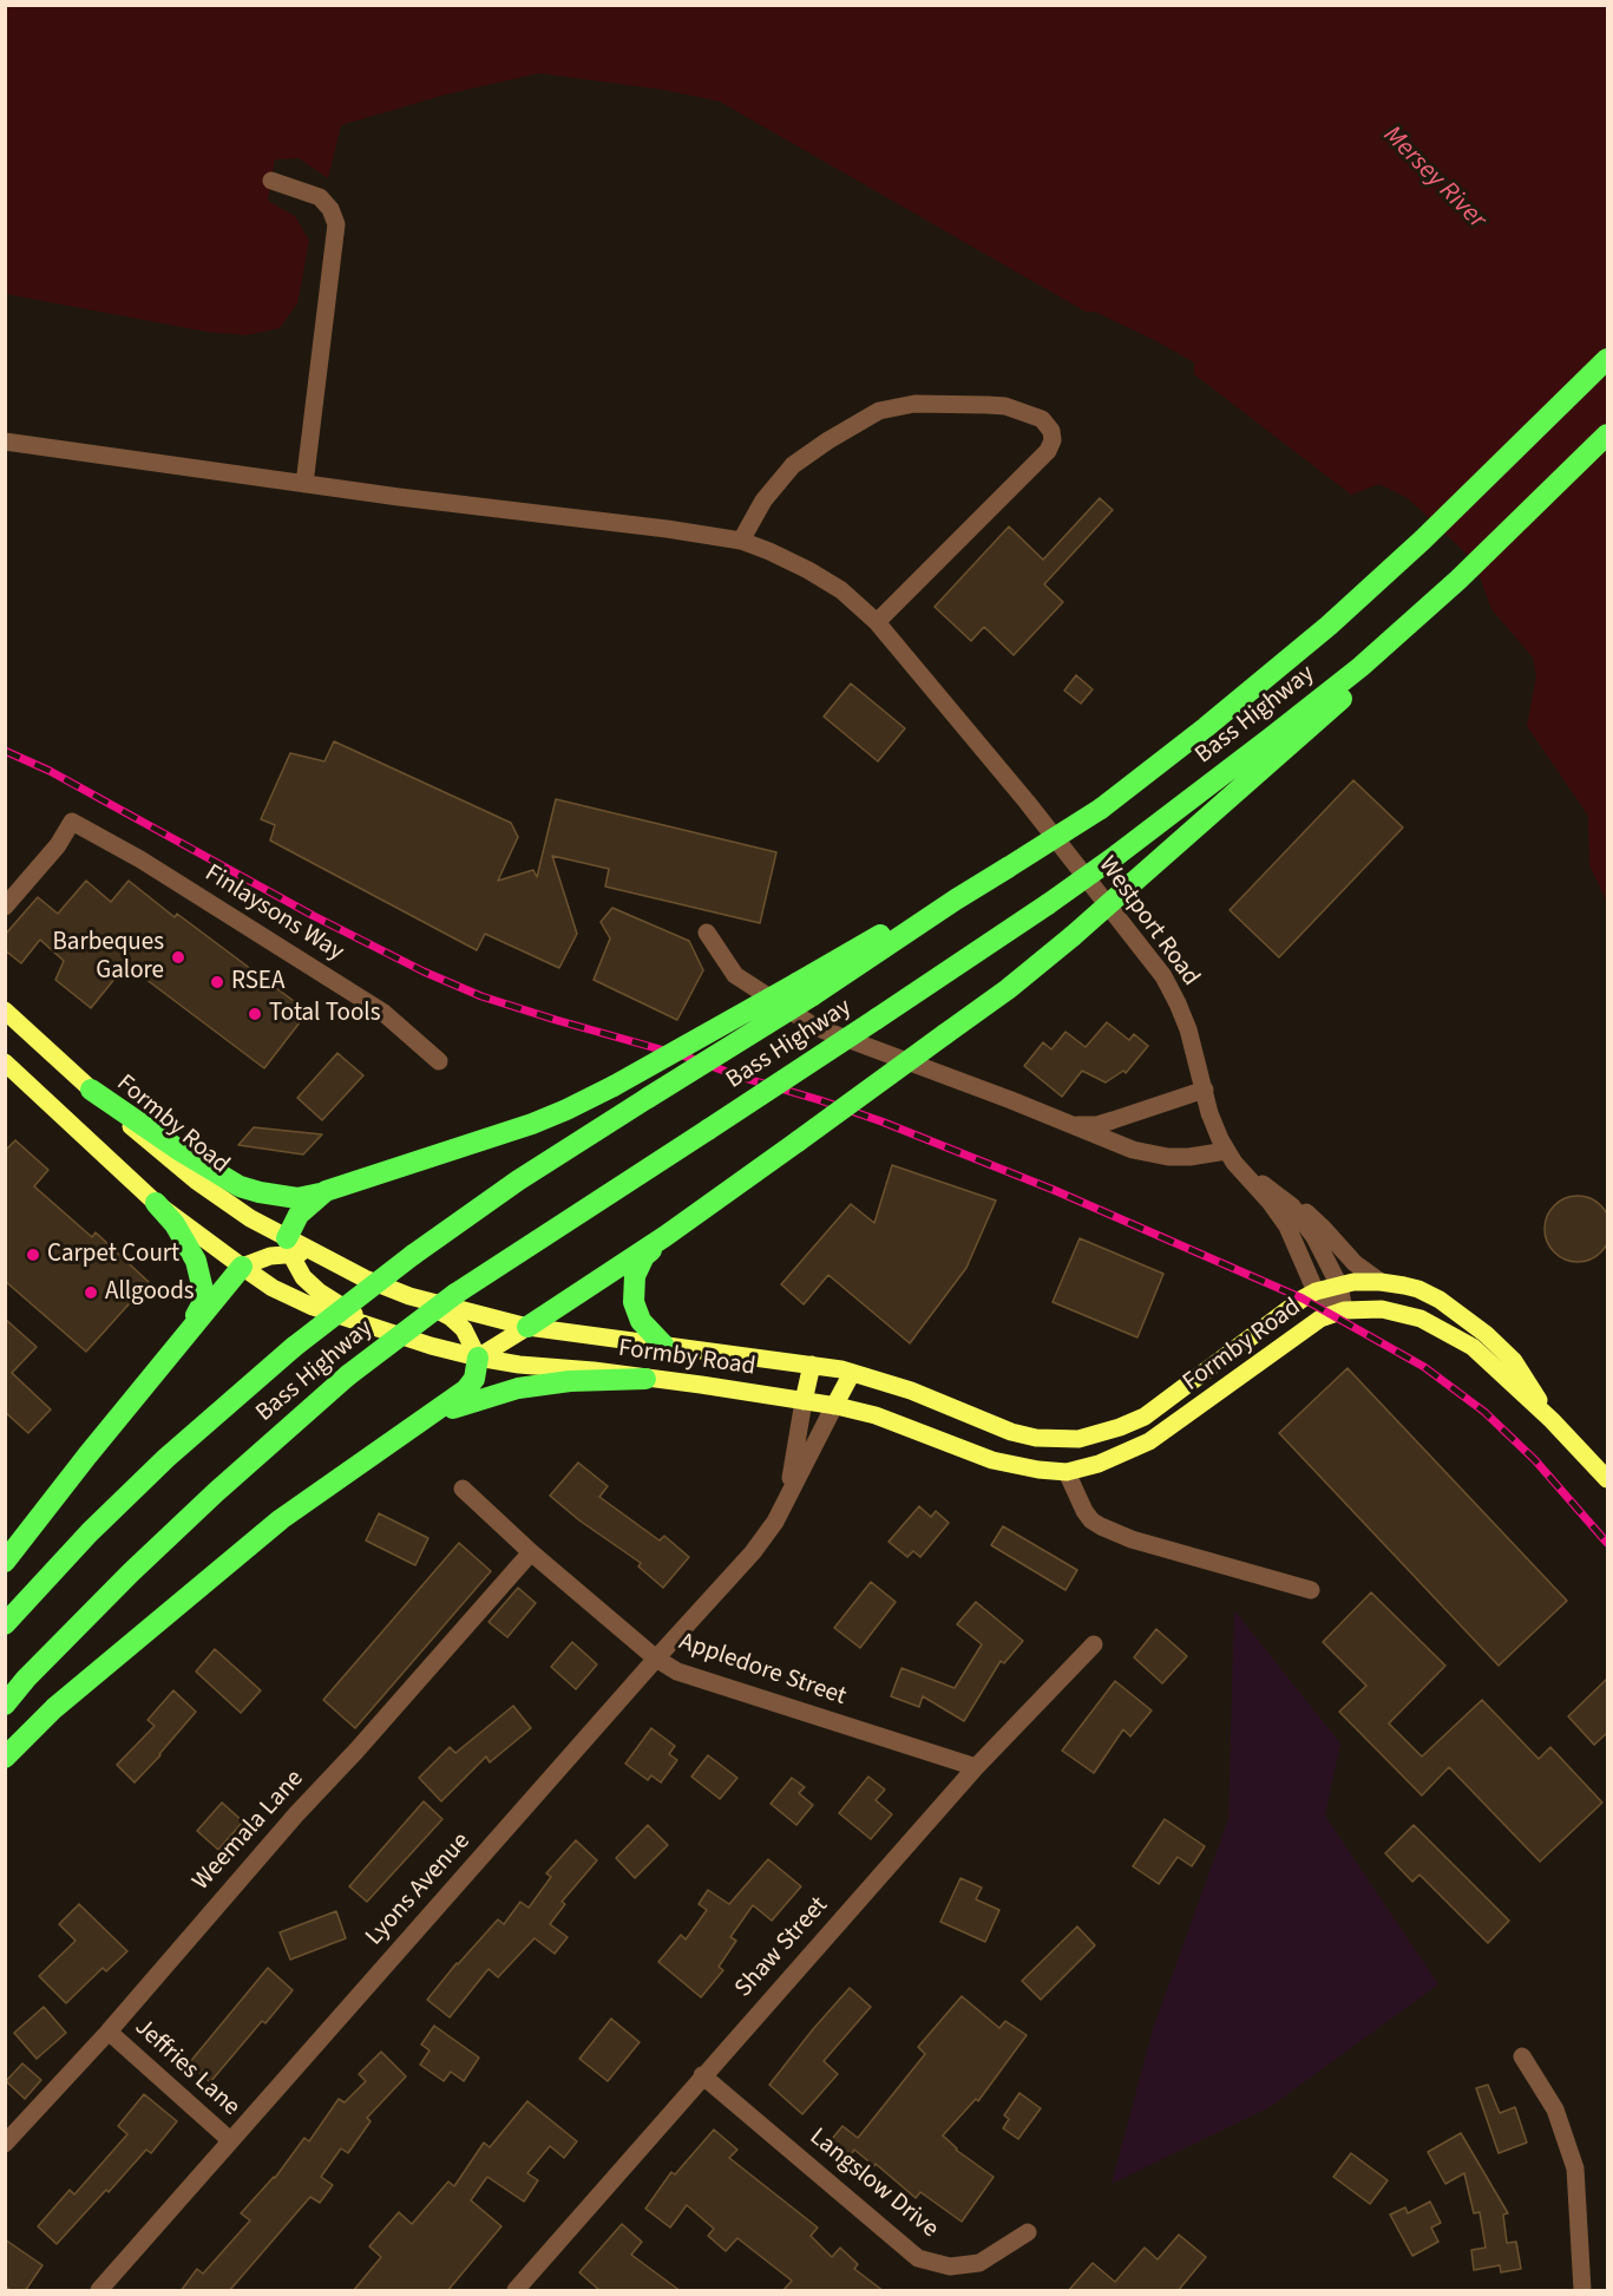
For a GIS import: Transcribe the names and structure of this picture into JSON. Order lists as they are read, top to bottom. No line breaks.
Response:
{"streets":{"highway":["Bass Highway"],"main road":["Formby Road"],"street":["Finlaysons Way","Westport Road","Appledore Street","Weemala Lane","Lyons Avenue","Shaw Street","Jeffries Lane","Langslow Drive"]},"crossings":[["Westport Road","Formby Road"],["Formby Road","Lyons Avenue"],["Appledore Street","Weemala Lane"],["Appledore Street","Lyons Avenue"],["Appledore Street","Shaw Street"],["Weemala Lane","Jeffries Lane"],["Lyons Avenue","Jeffries Lane"],["Shaw Street","Langslow Drive"]],"water":["Mersey River"],"places":["Barbeques Galore","RSEA","Total Tools","Carpet Court","Allgoods"]}
